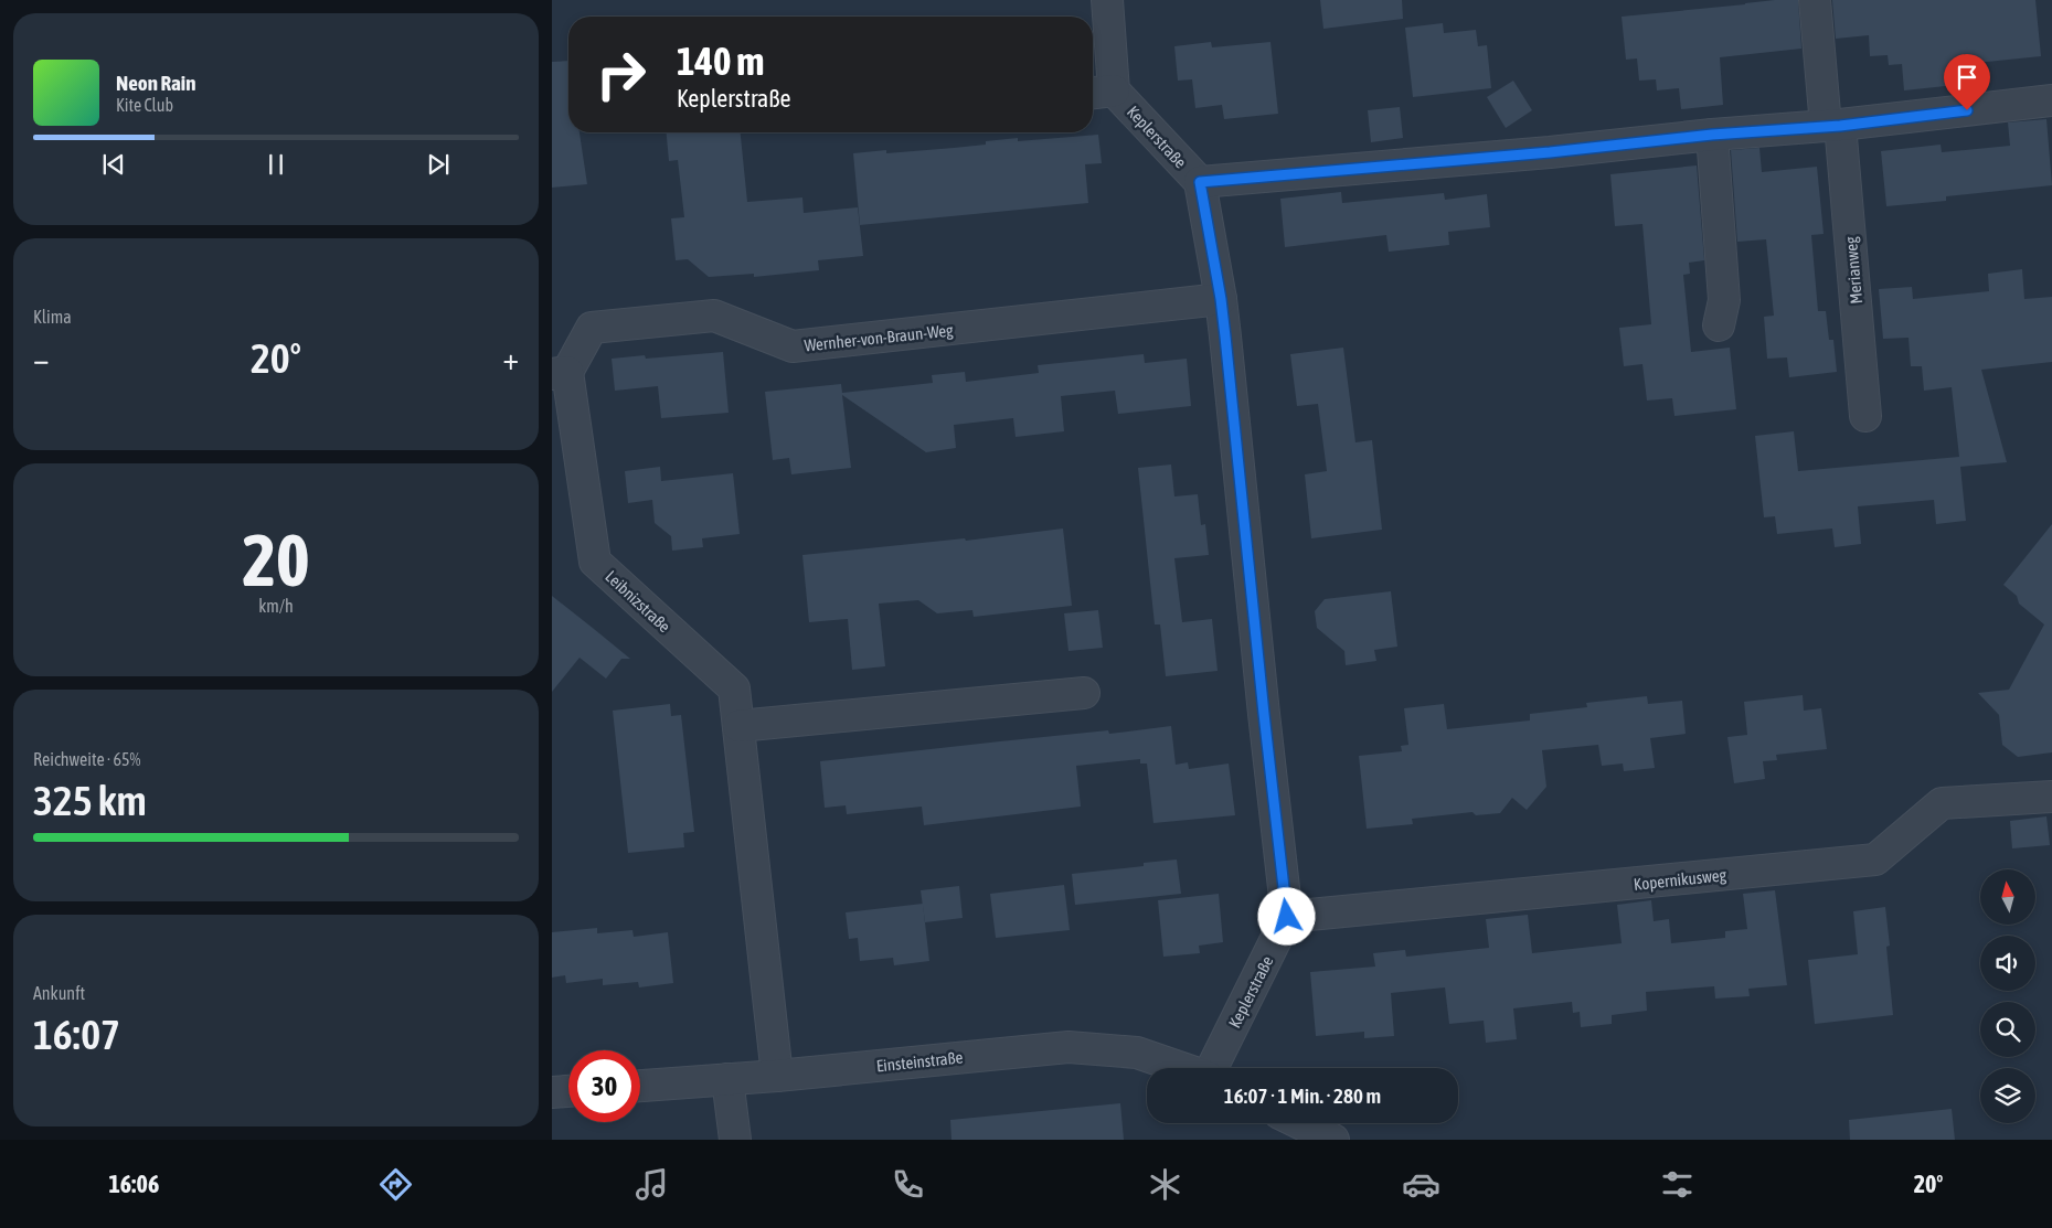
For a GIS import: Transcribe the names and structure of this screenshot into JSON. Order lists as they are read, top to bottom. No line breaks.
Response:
{"streets":{"street":["Keplerstraße","Merianweg","Wernher-von-Braun-Weg","Leibnizstraße","Kopernikusweg","Einsteinstraße"]},"crossings":[["Keplerstraße","Wernher-von-Braun-Weg"],["Keplerstraße","Kopernikusweg"],["Wernher-von-Braun-Weg","Leibnizstraße"],["Leibnizstraße","Einsteinstraße"]],"north":"top","page":{"turn":["140 m","Keplerstraße"],"song":["Neon Rain","Kite Club"],"tile":["Klima",["20","km/h"],["Reichweite · 65%","325 km"],["Ankunft","16:07"]],"heat":["−","20°","+"],"limit":"30","trip":"16:07 · 1 Min. · 280 m","tabs":["16:06","20°"]}}
